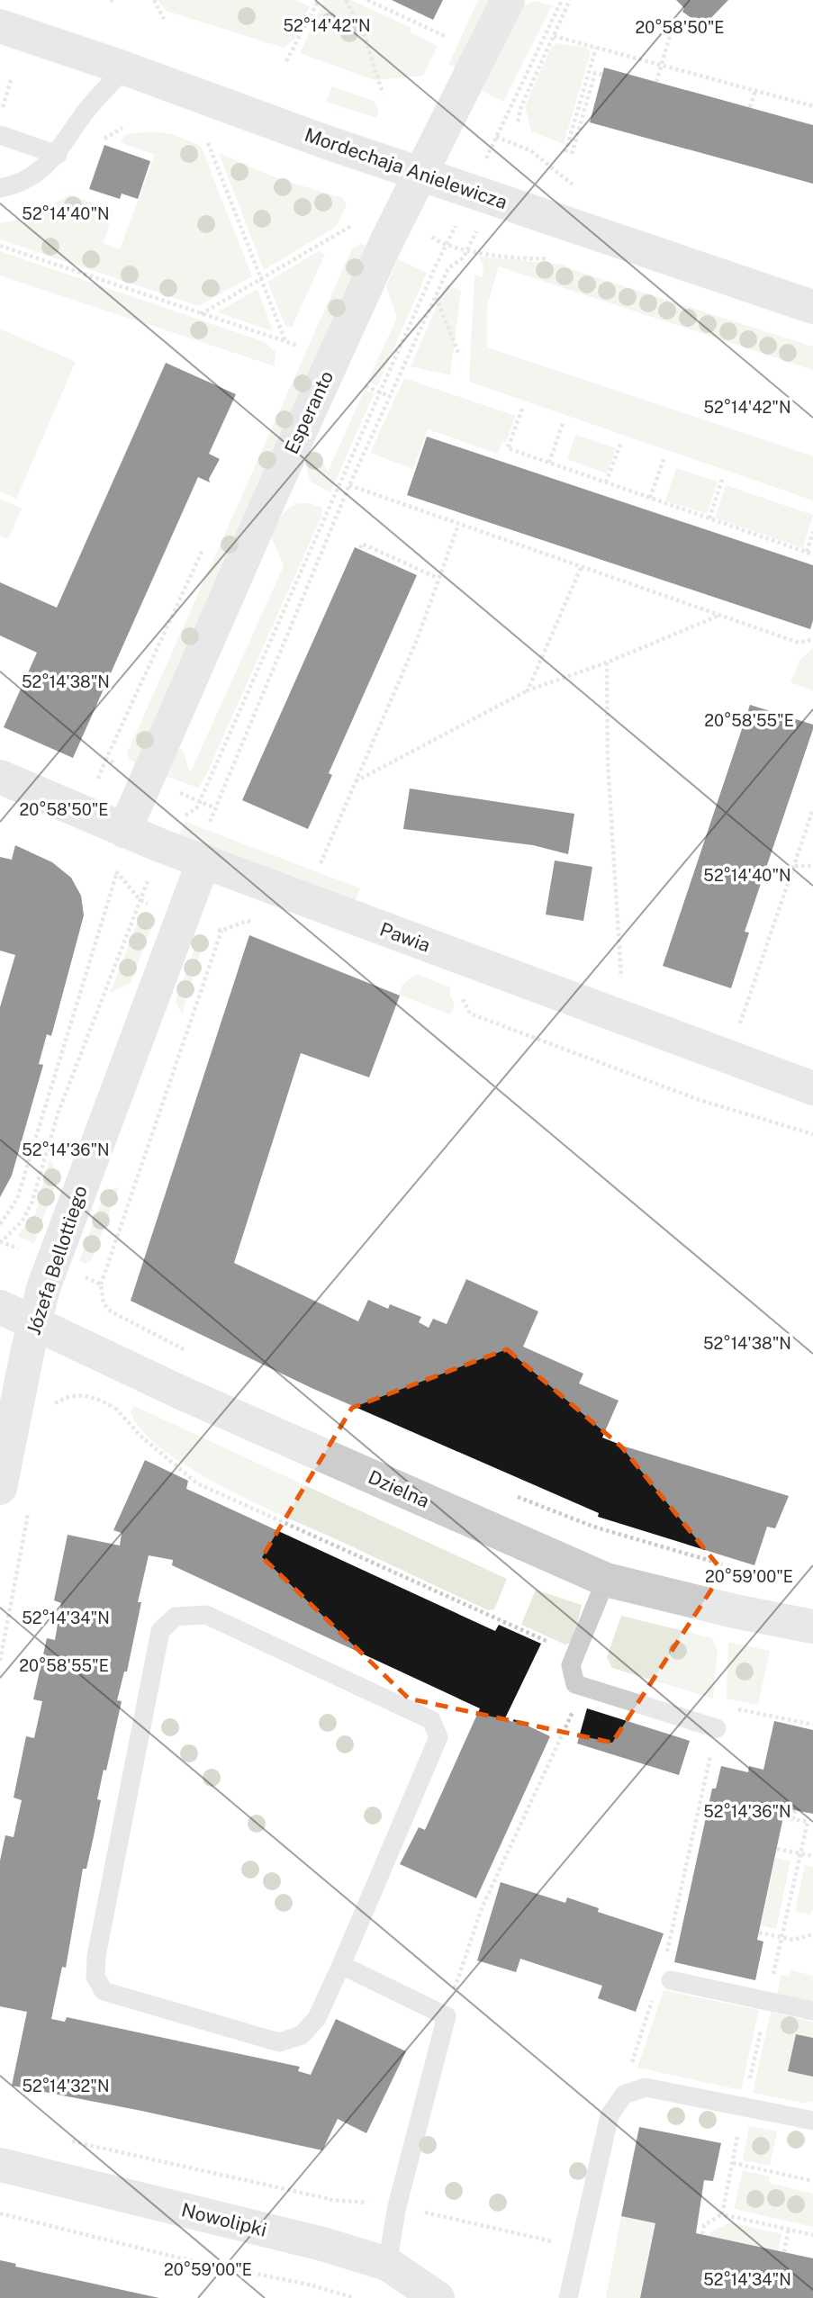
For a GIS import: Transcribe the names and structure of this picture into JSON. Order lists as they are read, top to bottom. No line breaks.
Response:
{"streets":{"street":["Mordechaja Anielewicza","Esperanto","Pawia","Józefa Bellottiego","Dzielna","Nowolipki"]},"crossings":[["Mordechaja Anielewicza","Esperanto"],["Esperanto","Pawia"],["Pawia","Józefa Bellottiego"],["Józefa Bellottiego","Dzielna"]],"coordinates":["52°14'42\"N","20°58'50\"E","52°14'40\"N","52°14'38\"N","20°58'55\"E","52°14'36\"N","20°59'00\"E","52°14'34\"N","52°14'32\"N"]}
